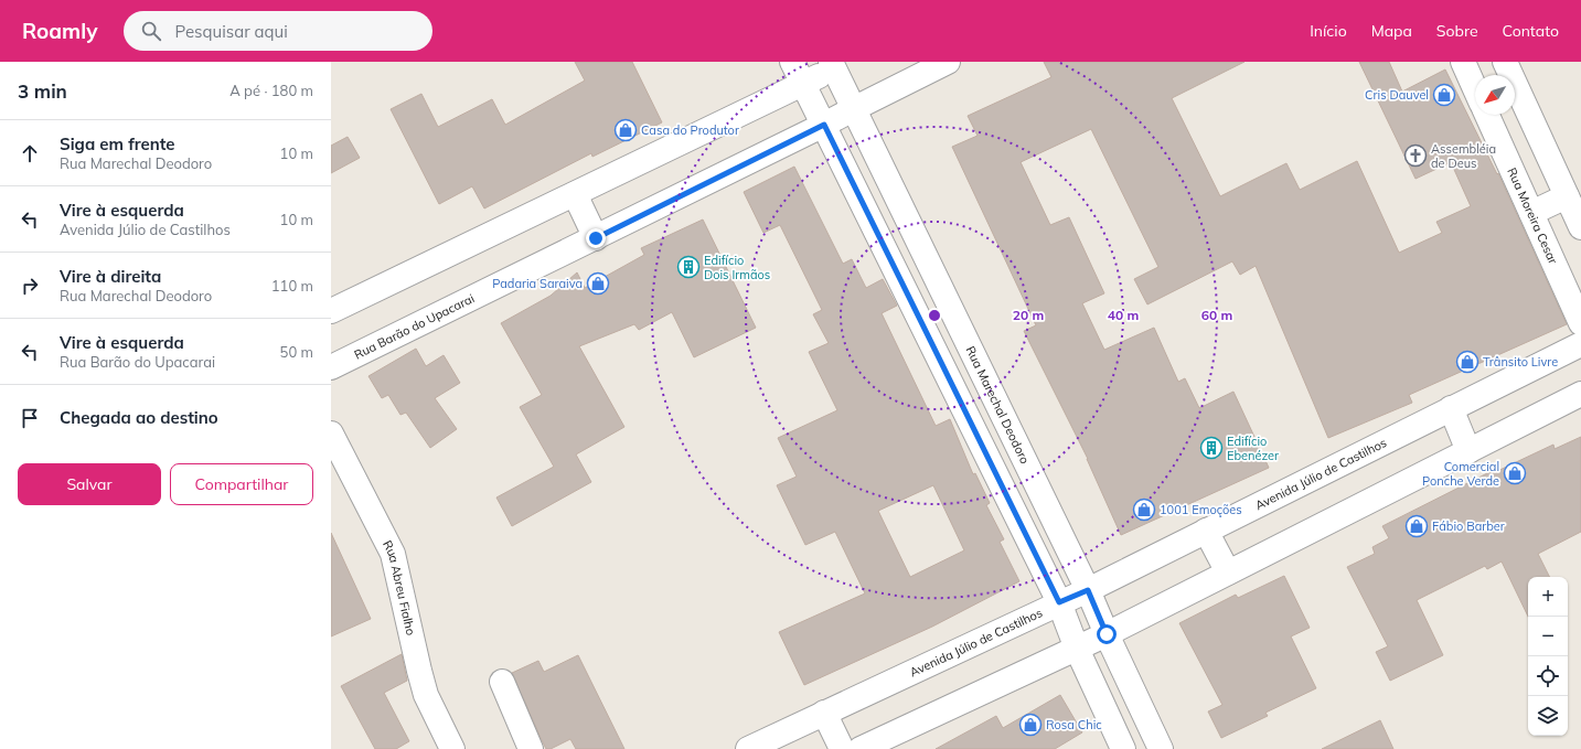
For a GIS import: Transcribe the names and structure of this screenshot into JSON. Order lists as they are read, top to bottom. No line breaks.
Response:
{"streets":{"street":["Rua Moreira Cesar","Rua Barão do Upacarai","Rua Marechal Deodoro","Avenida Júlio de Castilhos","Rua Abreu Fialho"]},"crossings":[["Rua Barão do Upacarai","Rua Marechal Deodoro"],["Rua Marechal Deodoro","Avenida Júlio de Castilhos"]],"places":{"shop":["Cris Dauvel","Casa do Produtor","Padaria Saraiva","Trânsito Livre","Comercial Ponche Verde","1001 Emoções","Fábio Barber","Rosa Chic"],"church":["Assembléia de Deus"],"building":["Edifício Dois Irmãos","Edifício Ebenézer"]},"north":"bottom left","page":{"header":"Roamly","search":"Pesquisar aqui","nav":["Início","Mapa","Sobre","Contato"],"heading":["3 min","A pé · 180 m"],"list":[["Siga em frente","Rua Marechal Deodoro","10 m"],["Vire à esquerda","Avenida Júlio de Castilhos","10 m"],["Vire à direita","Rua Marechal Deodoro","110 m"],["Vire à esquerda","Rua Barão do Upacarai","50 m"],"Chegada ao destino"],"buttons":["Salvar","Compartilhar"],"map_buttons":["+","−"]},"rings":["20 m","40 m","60 m"]}
